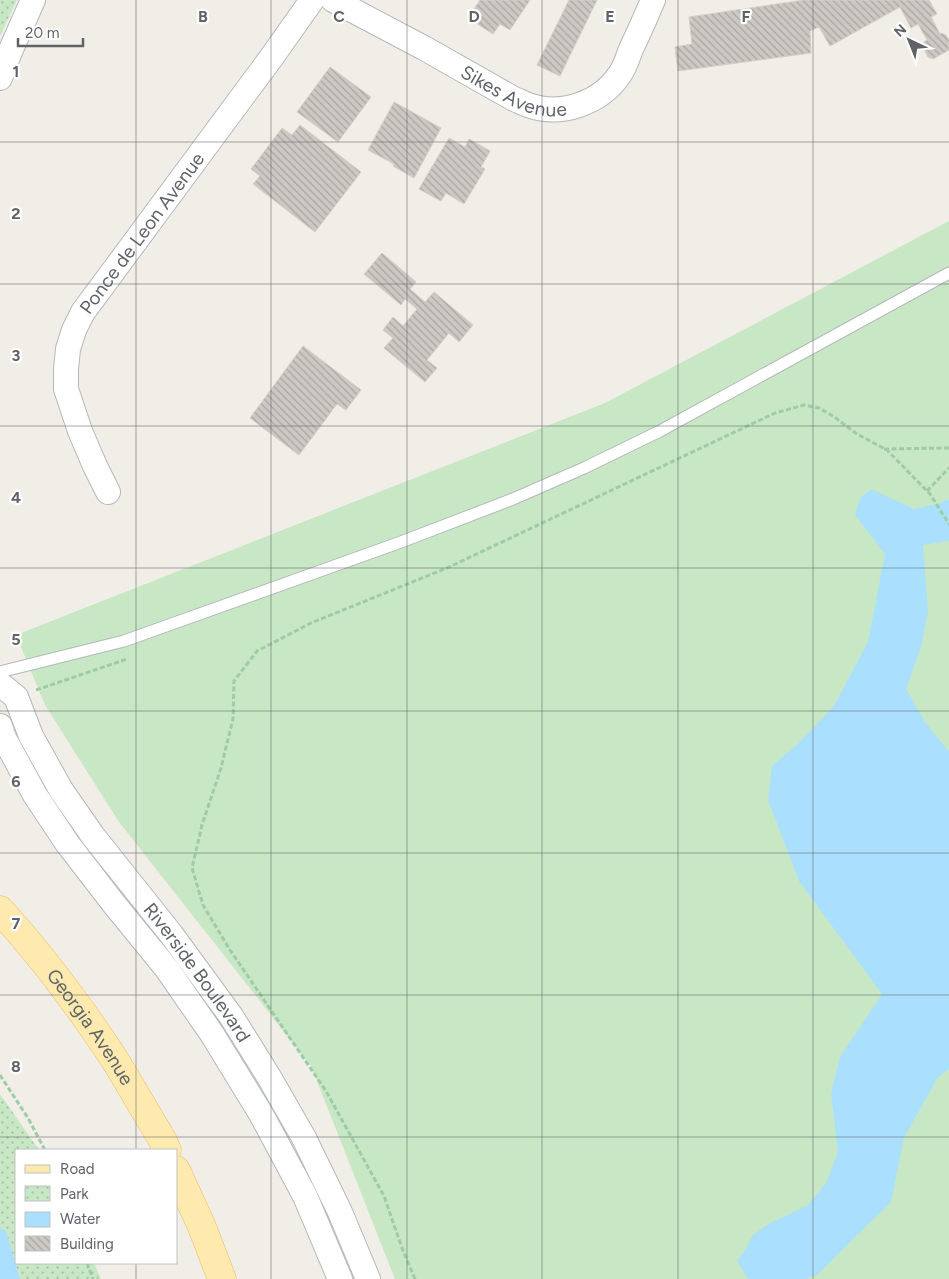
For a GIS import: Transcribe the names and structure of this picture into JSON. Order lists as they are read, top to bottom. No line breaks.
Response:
{"streets":{"main road":["Georgia Avenue"],"street":["Sikes Avenue","Ponce de Leon Avenue","Riverside Boulevard"]},"legend":["Road","Park","Water","Building"],"scale_bar":"20 m","north":"top left","grid":{"columns":["B","C","D","E","F"],"rows":["1","2","3","4","5","6","7","8"]}}
